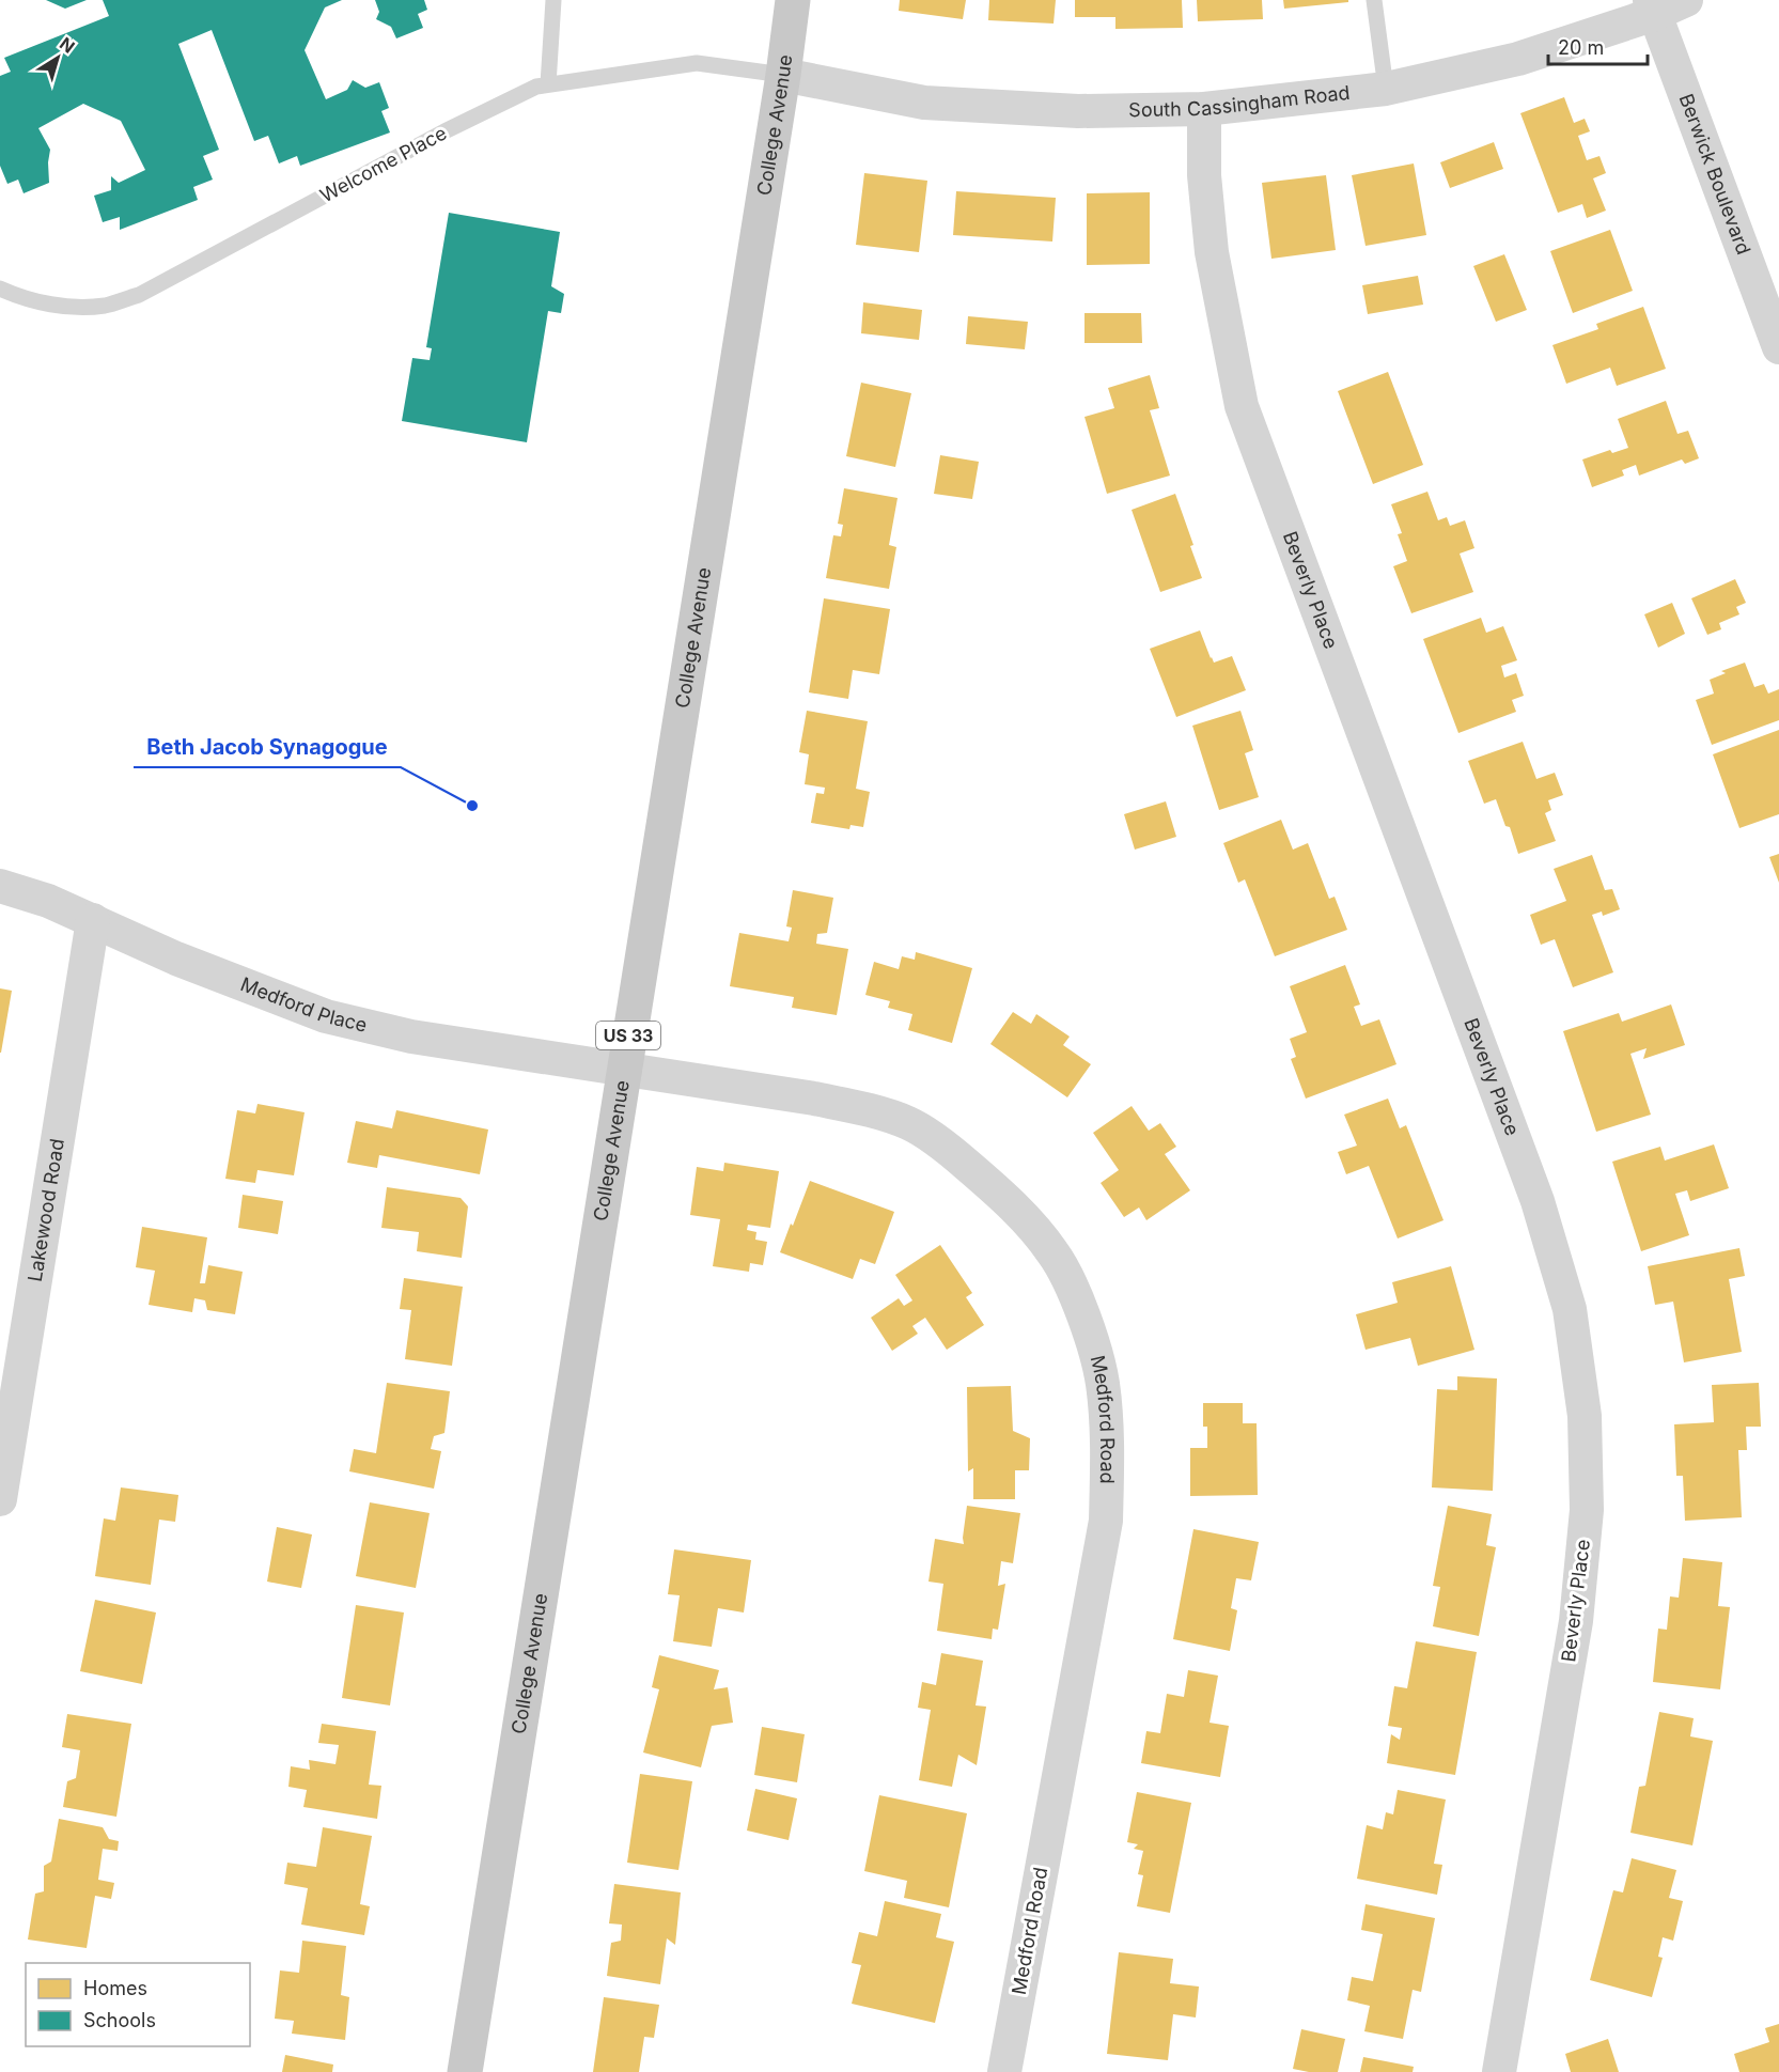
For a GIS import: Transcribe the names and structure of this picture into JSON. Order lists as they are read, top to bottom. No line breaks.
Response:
{"streets":{"main road":["College Avenue","US 33"],"street":["South Cassingham Road","Berwick Boulevard","Beverly Place","Medford Place","Lakewood Road","Medford Road"],"lane":["Welcome Place"]},"crossings":[["South Cassingham Road","College Avenue"],["South Cassingham Road","Welcome Place"],["South Cassingham Road","Berwick Boulevard"],["South Cassingham Road","Beverly Place"],["College Avenue","Welcome Place"],["College Avenue","Medford Place"],["College Avenue","Medford Road"],["Medford Place","Lakewood Road"],["Medford Place","Medford Road"]],"places":["Beth Jacob Synagogue"],"legend":["Homes","Schools"],"scale_bar":"20 m","north":"top right"}
